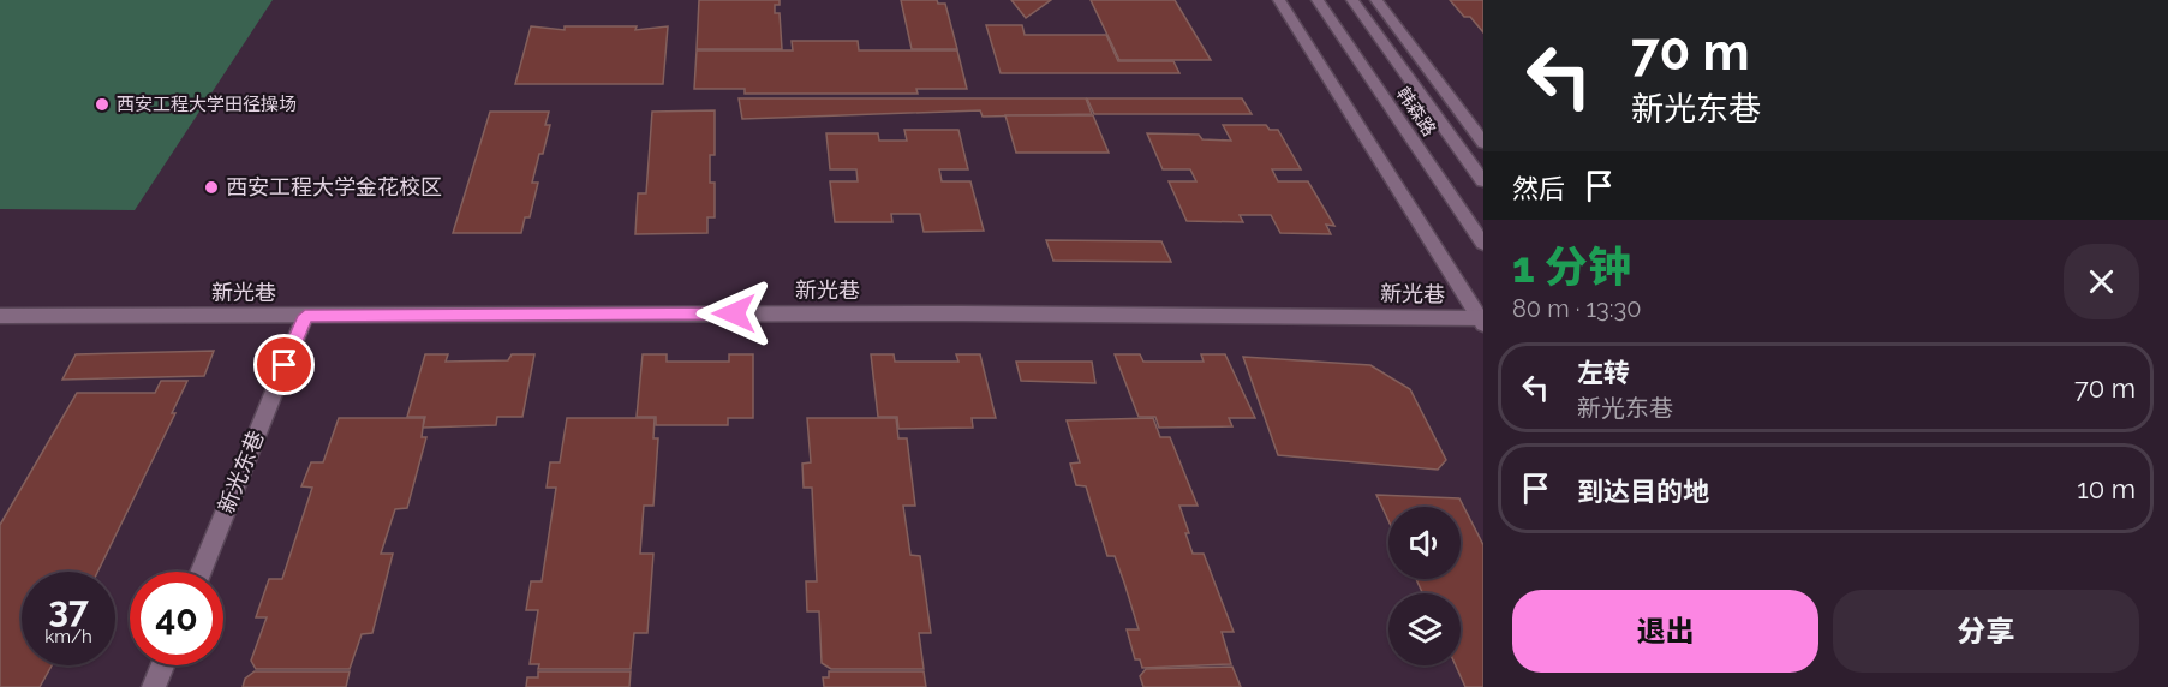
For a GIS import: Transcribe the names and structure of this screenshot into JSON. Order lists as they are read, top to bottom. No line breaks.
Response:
{"streets":{"street":["韩森路","新光巷","新光东巷"]},"crossings":[["新光巷","新光东巷"]],"places":["西安工程大学田径操场","西安工程大学金花校区"],"page":{"turn":["70 m","新光东巷"],"then":"然后","heading":["1 分钟","80 m · 13:30"],"list":[{"name":"左转","note":"新光东巷","value":"70 m"},{"name":"到达目的地","value":"10 m"}],"speed":"37 km/h","limit":"40","buttons":["退出","分享"]}}
